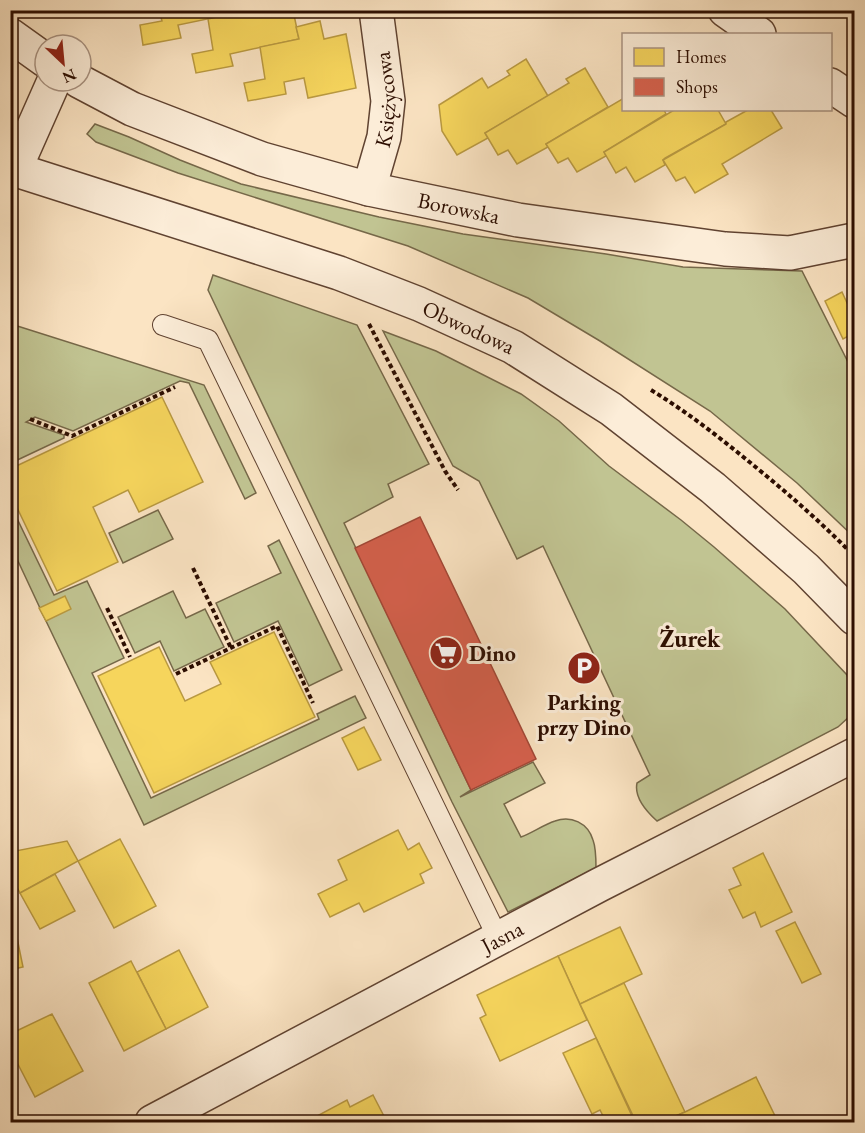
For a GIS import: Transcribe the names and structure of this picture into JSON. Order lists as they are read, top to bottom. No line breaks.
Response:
{"streets":{"street":["Księżycowa","Borowska","Obwodowa","Jasna"]},"crossings":[["Księżycowa","Borowska"]],"districts":["Żurek"],"places":{"supermarket":["Dino"],"parking":["Parking przy Dino"]},"legend":["Homes","Shops"],"north":"bottom right"}
